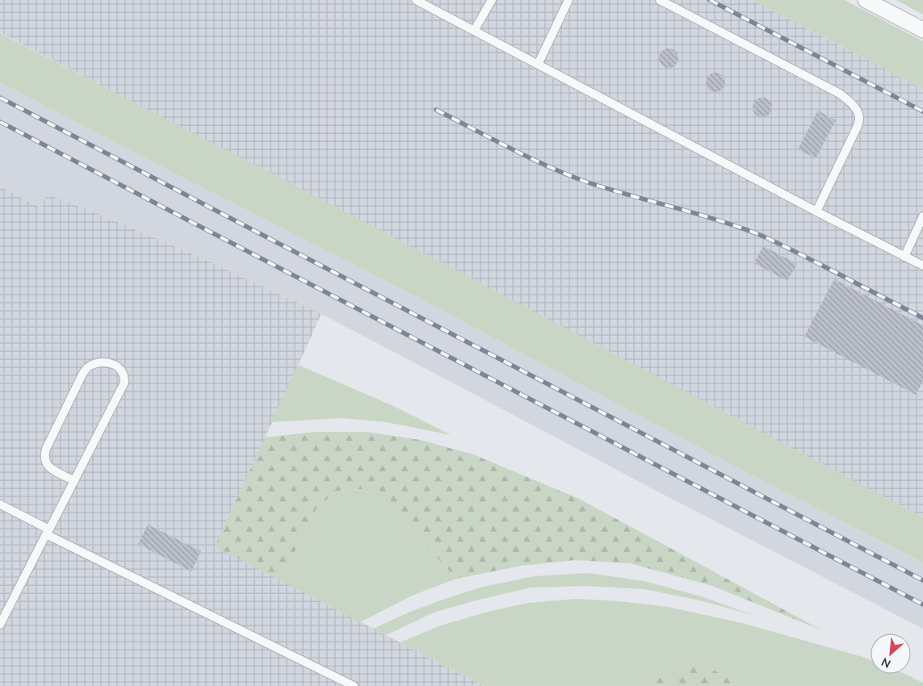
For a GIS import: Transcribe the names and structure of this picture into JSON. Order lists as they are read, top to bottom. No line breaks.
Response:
{"north":"bottom left"}
